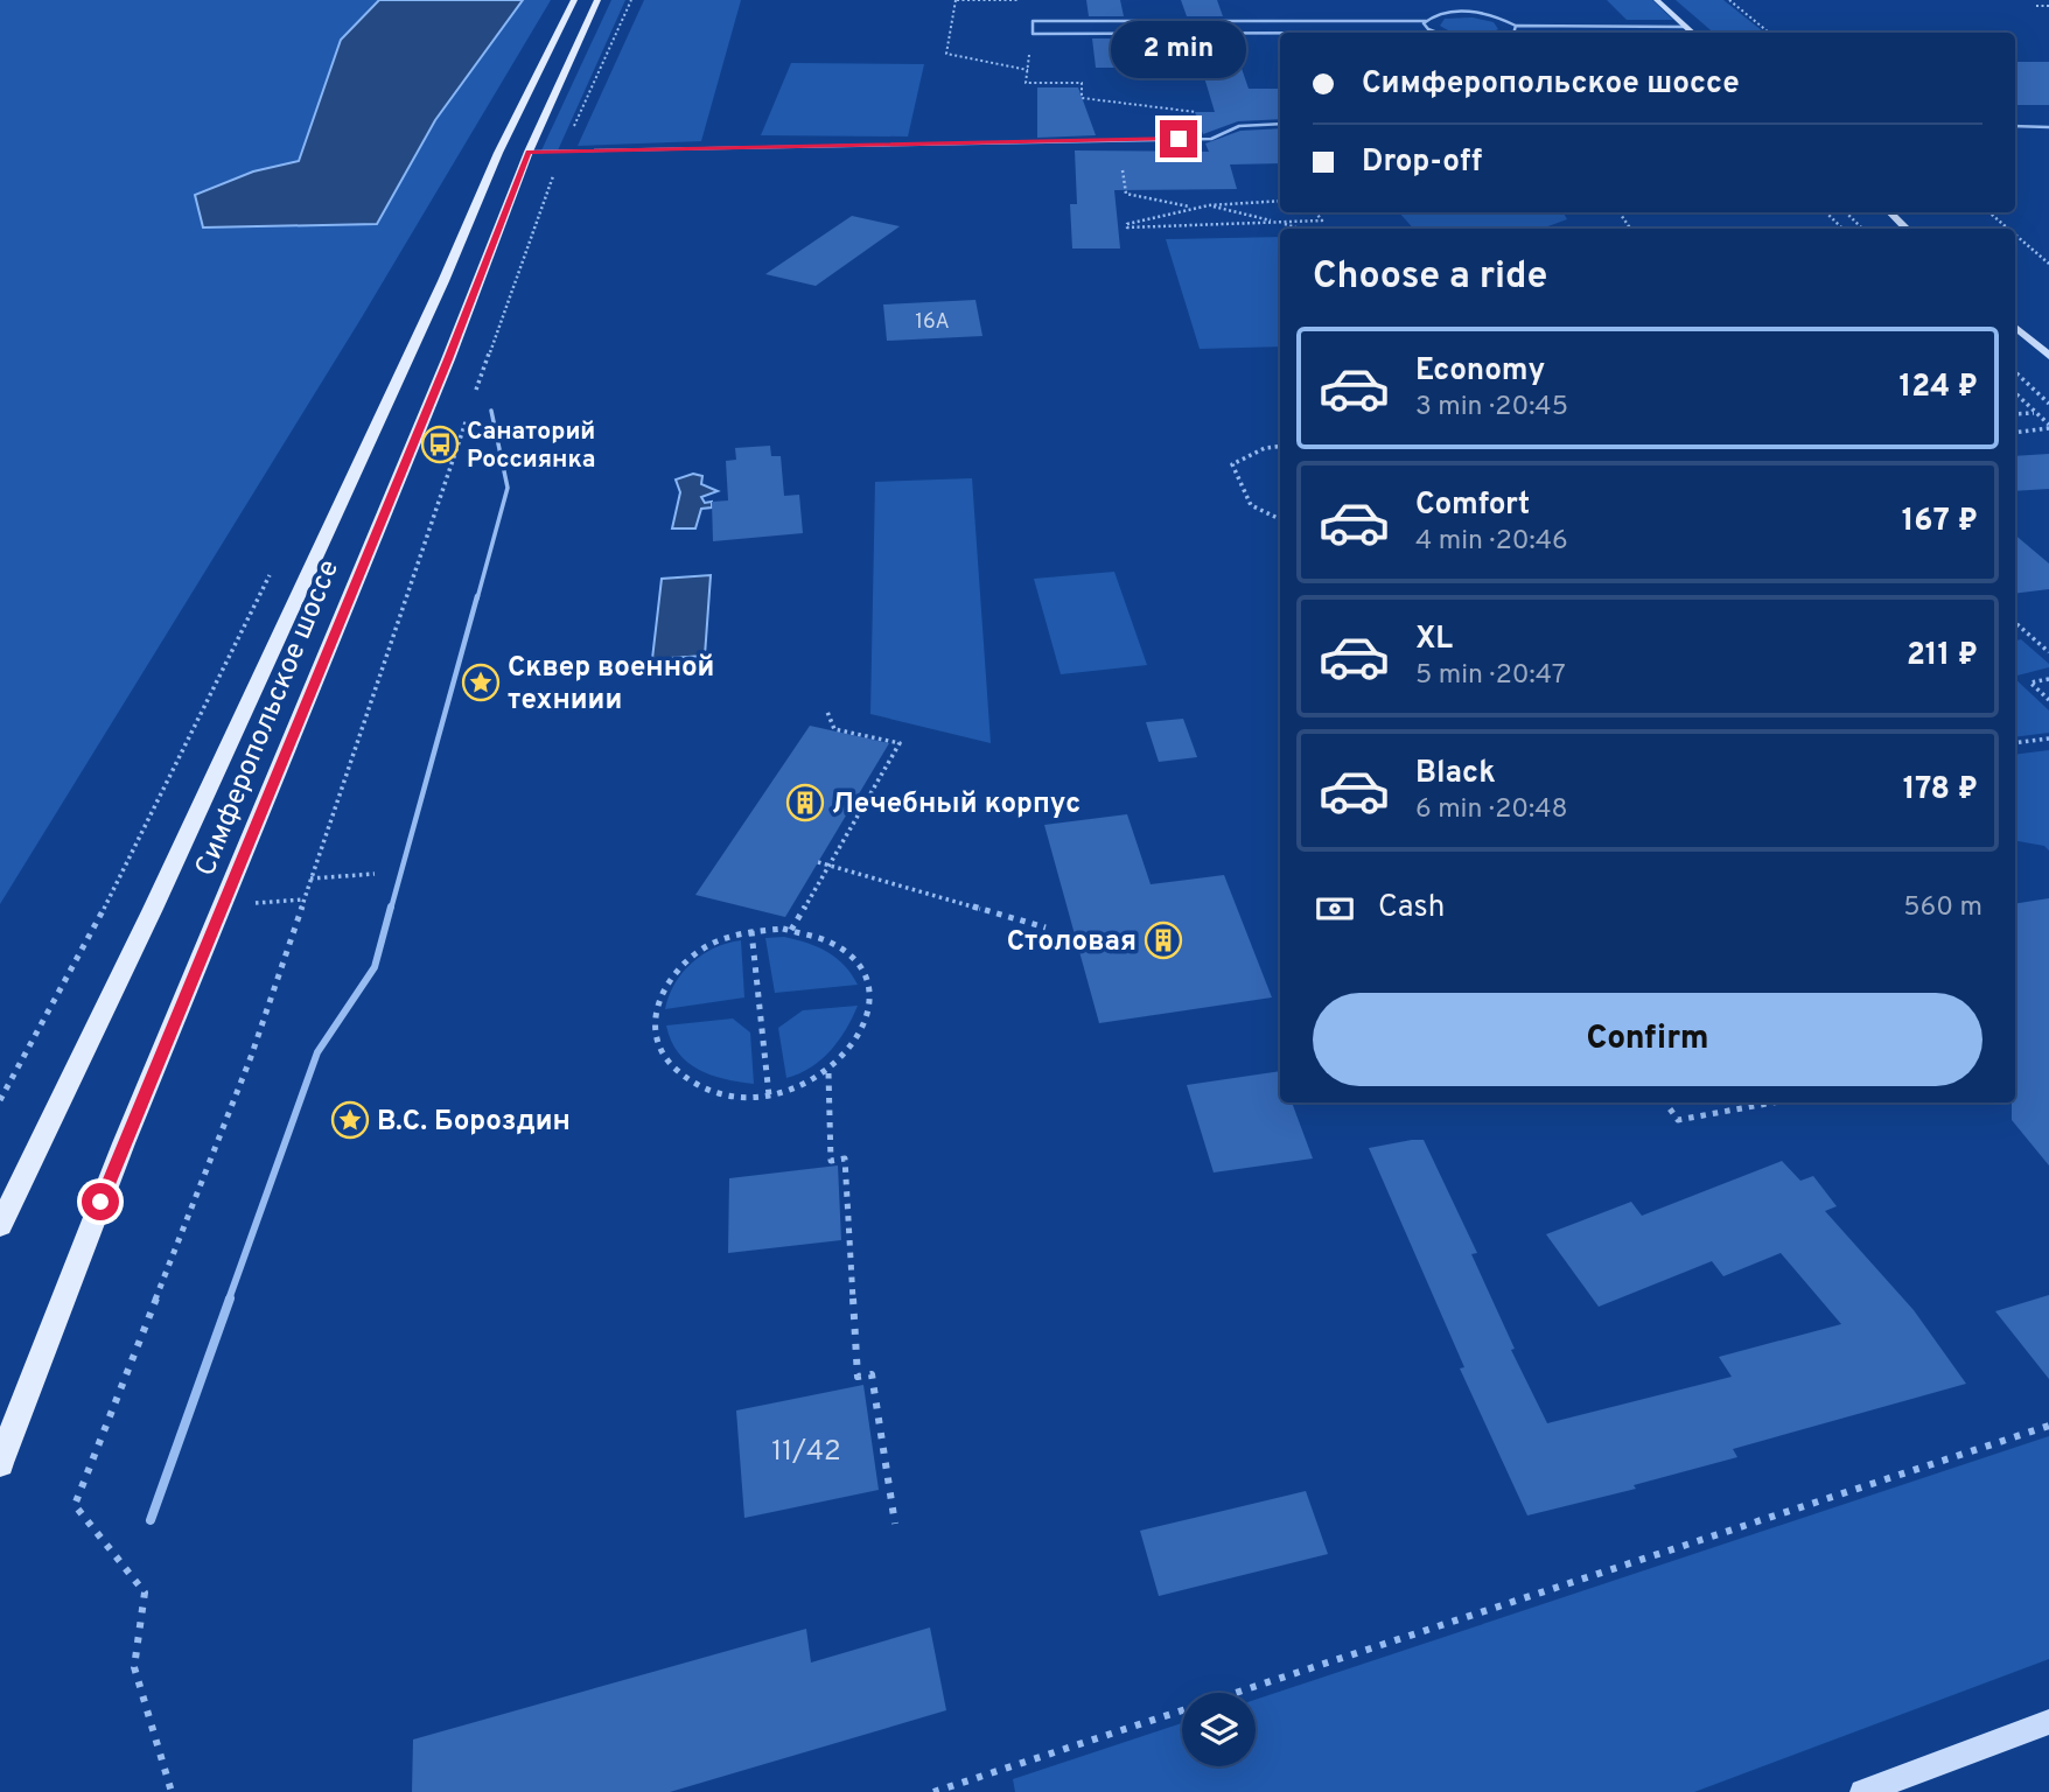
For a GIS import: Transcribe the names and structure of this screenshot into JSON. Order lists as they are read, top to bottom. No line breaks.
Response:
{"streets":{"main road":["Симферопольское шоссе"]},"places":{"bus stop":["Санаторий Россиянка"],"place":["Сквер военной техниии","В.С. Бороздин"],"building":["Лечебный корпус","Столовая"]},"house_numbers":["16А","11/42"],"page":{"bubble":"2 min","banner":["Симферопольское шоссе","Drop-off"],"heading":"Choose a ride","list":[{"name":"Economy","note":"3 min · 20:45","value":"124 ₽"},{"name":"Comfort","note":"4 min · 20:46","value":"167 ₽"},{"name":"XL","note":"5 min · 20:47","value":"211 ₽"},{"name":"Black","note":"6 min · 20:48","value":"178 ₽"}],"pay":["Cash","560 m"],"buttons":"Confirm"}}
